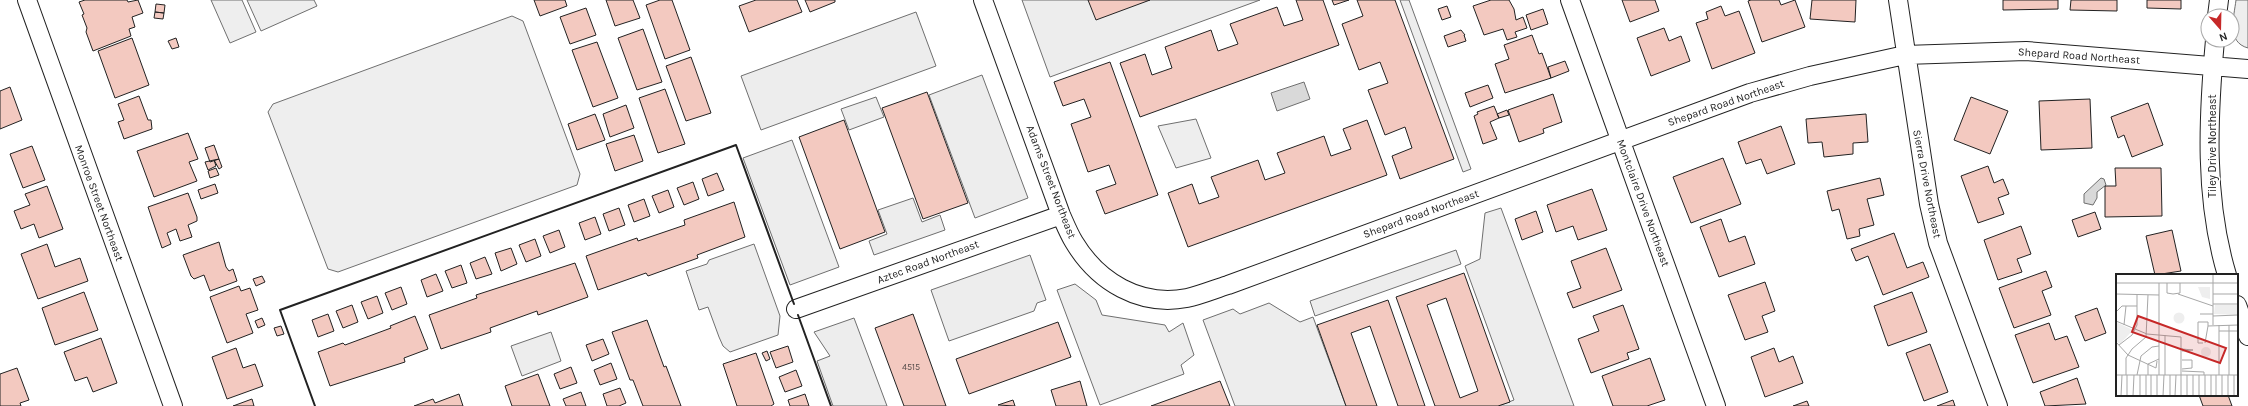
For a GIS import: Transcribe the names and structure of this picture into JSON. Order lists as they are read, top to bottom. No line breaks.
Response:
{"streets":{"street":["Shepard Road Northeast","Tiley Drive Northeast","Adams Street Northeast","Sierra Drive Northeast","Monroe Street Northeast","Montclaire Drive Northeast","Aztec Road Northeast"]},"crossings":[["Shepard Road Northeast","Tiley Drive Northeast"],["Shepard Road Northeast","Adams Street Northeast"],["Shepard Road Northeast","Sierra Drive Northeast"],["Shepard Road Northeast","Montclaire Drive Northeast"],["Adams Street Northeast","Aztec Road Northeast"]],"house_numbers":["4515"],"north":"bottom"}
